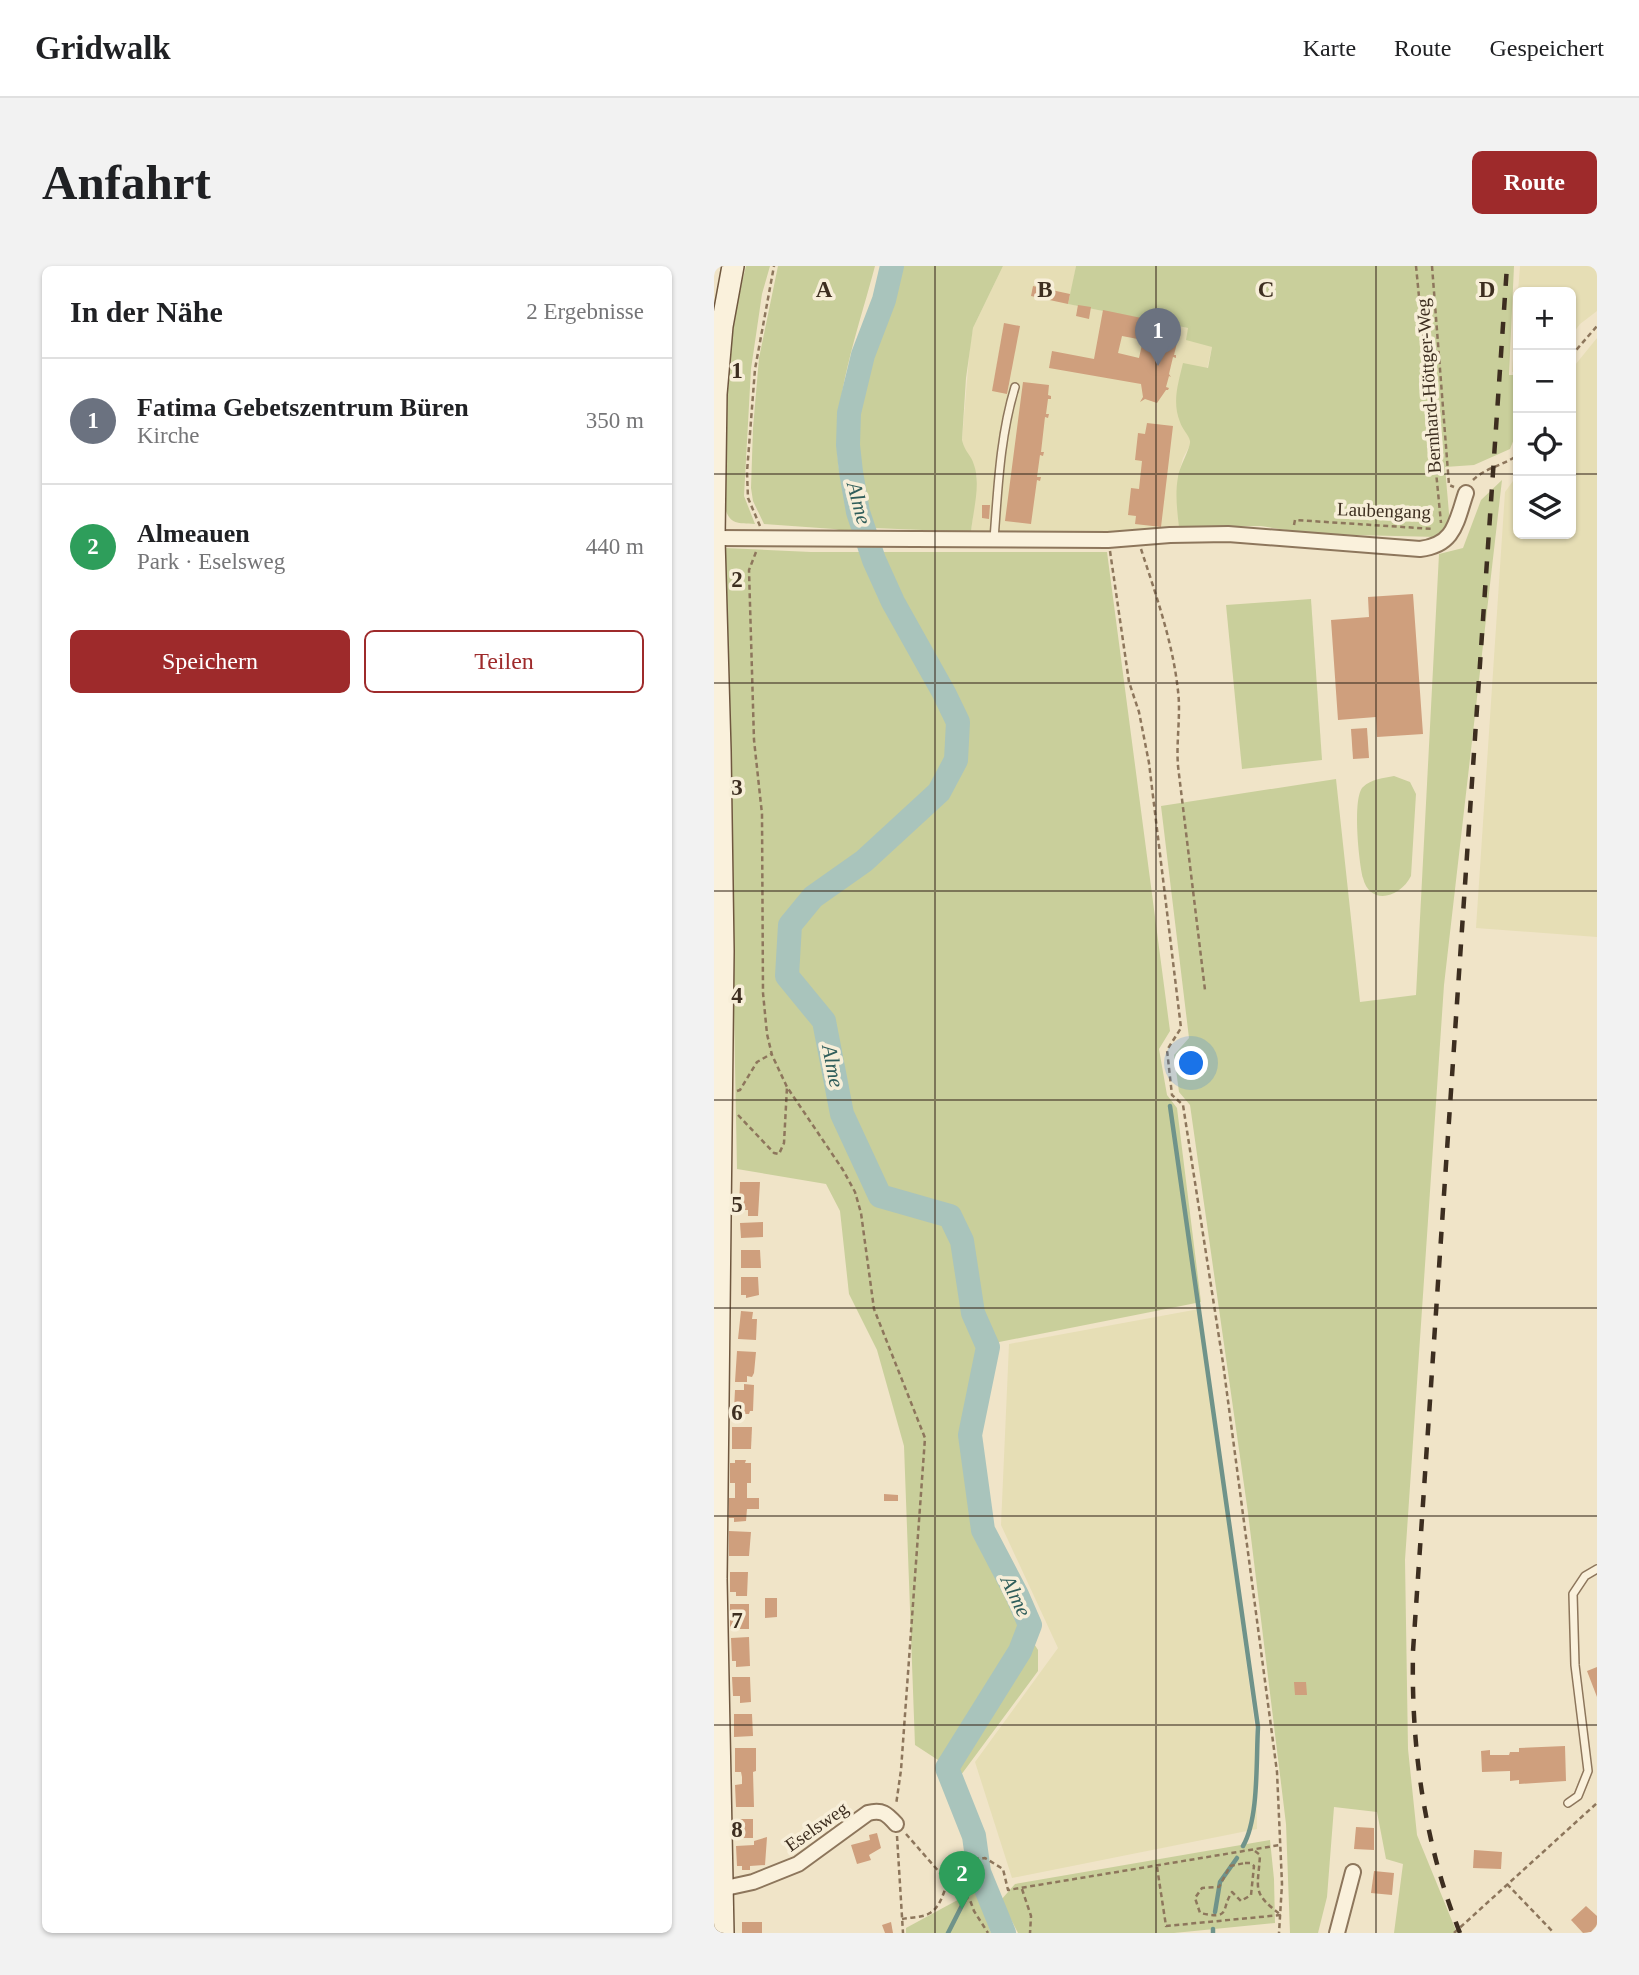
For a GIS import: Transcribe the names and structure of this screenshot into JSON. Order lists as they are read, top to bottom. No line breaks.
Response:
{"streets":{"street":["Eselsweg"],"path":["Bernhard-Höttger-Weg","Laubengang"]},"water":["Alme"],"page":{"header":"Gridwalk","nav":["Karte","Route","Gespeichert"],"buttons":["Route",["Speichern","Teilen"]],"title":"Anfahrt","heading":["In der Nähe","2 Ergebnisse"],"map_buttons":["+","−"],"pins":["1","2"],"list":[{"mark":"1","name":"Fatima Gebetszentrum Büren","note":"Kirche","value":"350 m"},{"mark":"2","name":"Almeauen","note":"Park · Eselsweg","value":"440 m"}]},"grid":{"columns":["A","B","C","D"],"rows":["1","2","3","4","5","6","7","8"]}}
